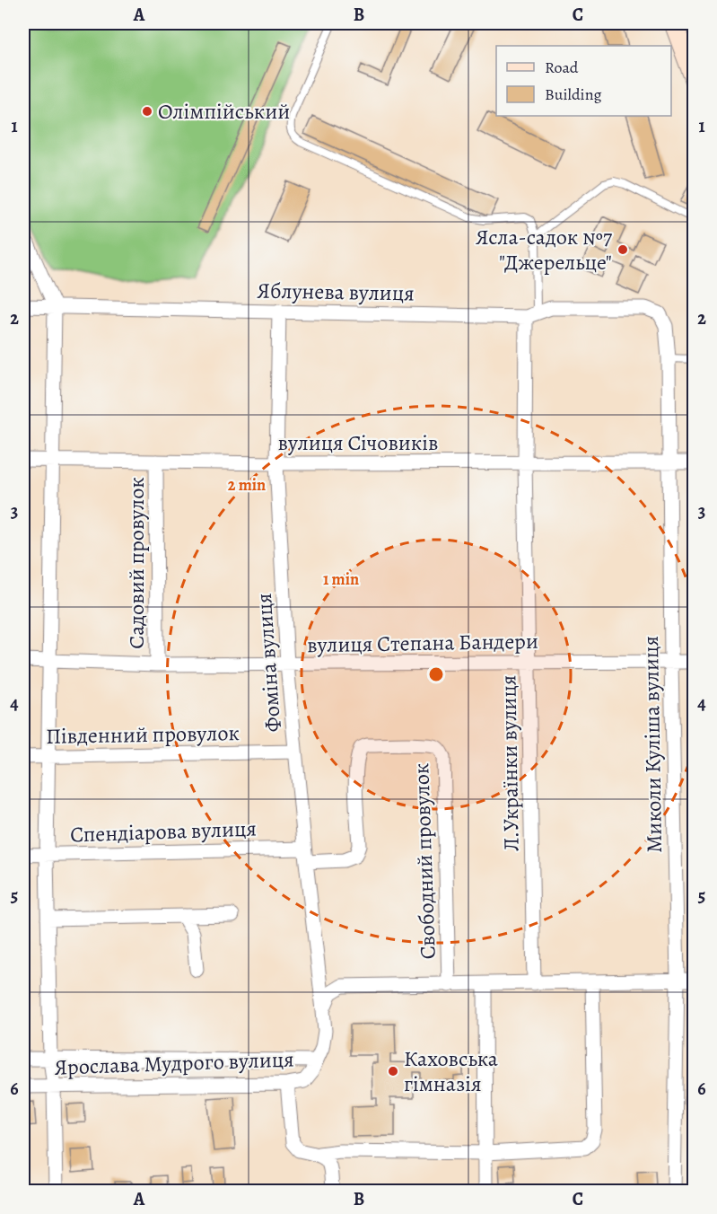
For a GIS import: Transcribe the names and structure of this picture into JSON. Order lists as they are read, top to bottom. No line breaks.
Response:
{"streets":{"street":["Яблунева вулиця","вулиця Січовиків","Садовий провулок","вулиця Степана Бандери","Фоміна вулиця","Південний провулок","Миколи Куліша вулиця","Л.Українки вулиця","Спендіарова вулиця","Свободний провулок","Ярослава Мудрого вулиця"]},"crossings":[["Яблунева вулиця","Фоміна вулиця"],["Яблунева вулиця","Миколи Куліша вулиця"],["Яблунева вулиця","Л.Українки вулиця"],["вулиця Січовиків","Садовий провулок"],["вулиця Січовиків","Фоміна вулиця"],["вулиця Січовиків","Миколи Куліша вулиця"],["вулиця Січовиків","Л.Українки вулиця"],["Садовий провулок","вулиця Степана Бандери"],["вулиця Степана Бандери","Фоміна вулиця"],["вулиця Степана Бандери","Миколи Куліша вулиця"],["вулиця Степана Бандери","Л.Українки вулиця"],["Фоміна вулиця","Південний провулок"],["Фоміна вулиця","Спендіарова вулиця"],["Фоміна вулиця","Свободний провулок"],["Фоміна вулиця","Ярослава Мудрого вулиця"],["Спендіарова вулиця","Свободний провулок"]],"places":["Олімпійський","Ясла-садок №7 \"Джерельце\"","Каховська гімназія"],"legend":["Road","Building"],"grid":{"columns":["A","B","C"],"rows":["1","2","3","4","5","6"]},"rings":["2 min","1 min"]}
